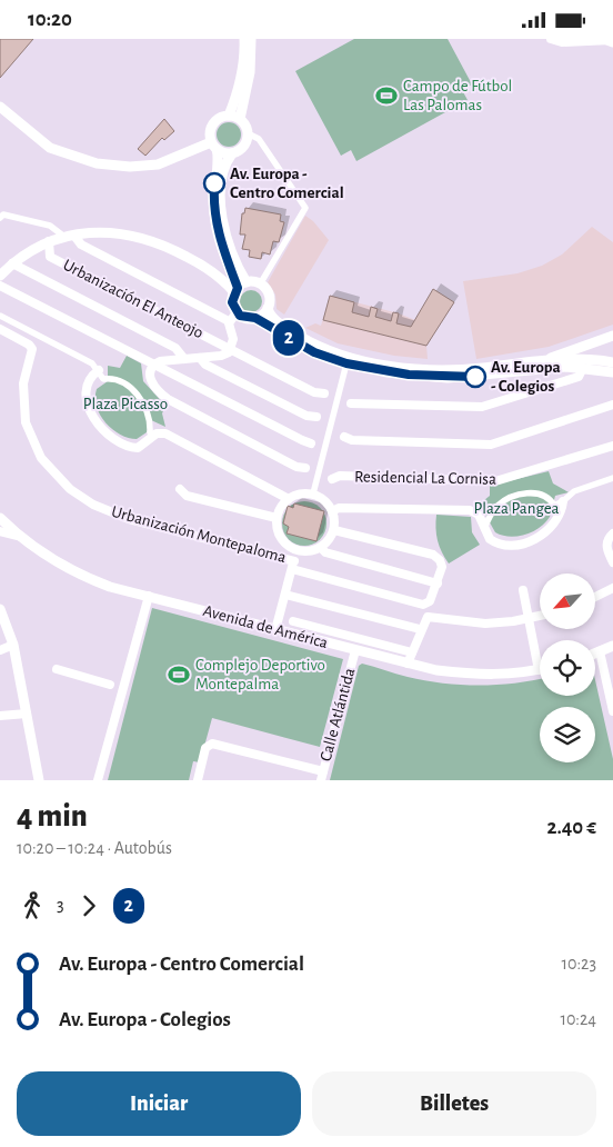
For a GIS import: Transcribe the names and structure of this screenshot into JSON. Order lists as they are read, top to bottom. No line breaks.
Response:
{"streets":{"street":["Urbanización El Anteojo","Residencial La Cornisa","Urbanización Montepaloma","Avenida de América","Calle Atlántida"]},"crossings":[["Avenida de América","Calle Atlántida"]],"parks":["Plaza Picasso","Plaza Pangea"],"places":{"sports":["Campo de Fútbol Las Palomas","Complejo Deportivo Montepalma"],"other":["Av. Europa - Centro Comercial","Av. Europa - Colegios"]},"lines":["bus line 2"],"north":"bottom left","page":{"status":"10:20","on_map":"2","heading":["4 min","10:20 – 10:24 · Autobús","2.40 €"],"legs":["3","2"],"list":[{"name":"Av. Europa - Centro Comercial","value":"10:23"},{"name":"Av. Europa - Colegios","value":"10:24"}],"buttons":["Iniciar","Billetes"]}}
